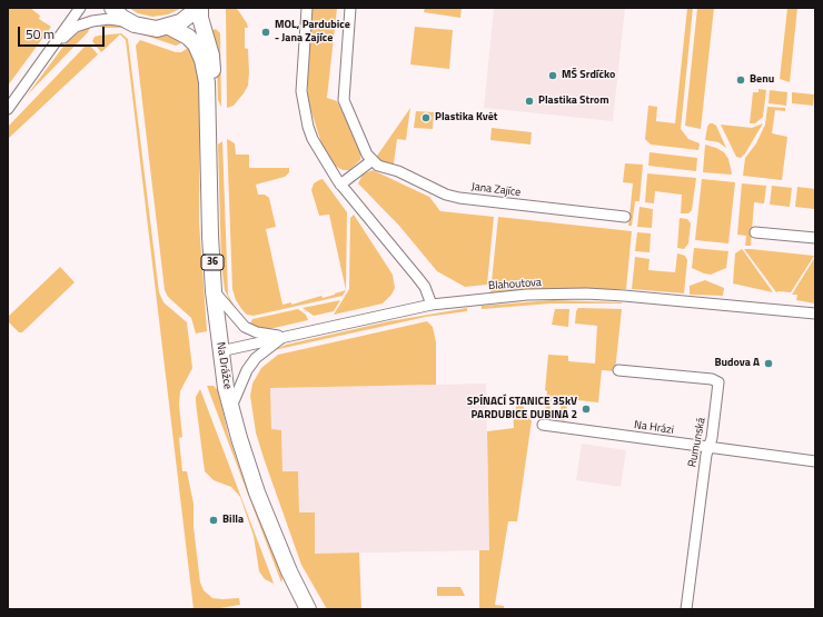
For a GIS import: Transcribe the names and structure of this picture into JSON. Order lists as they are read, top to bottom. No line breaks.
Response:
{"streets":{"main road":["36","Na Drážce"],"street":["Jana Zajíce","Blahoutova","Na Hrázi","Rumunská"]},"crossings":[["36","Na Drážce"],["Blahoutova","Na Drážce"],["Na Hrázi","Rumunská"]],"places":["MOL, Pardubice - Jana Zajíce","MŠ Srdíčko","Benu","Plastika Strom","Plastika Květ","Budova A","SPÍNACÍ STANICE 35kV PARDUBICE DUBINA 2","Billa"],"scale_bar":"50 m"}
